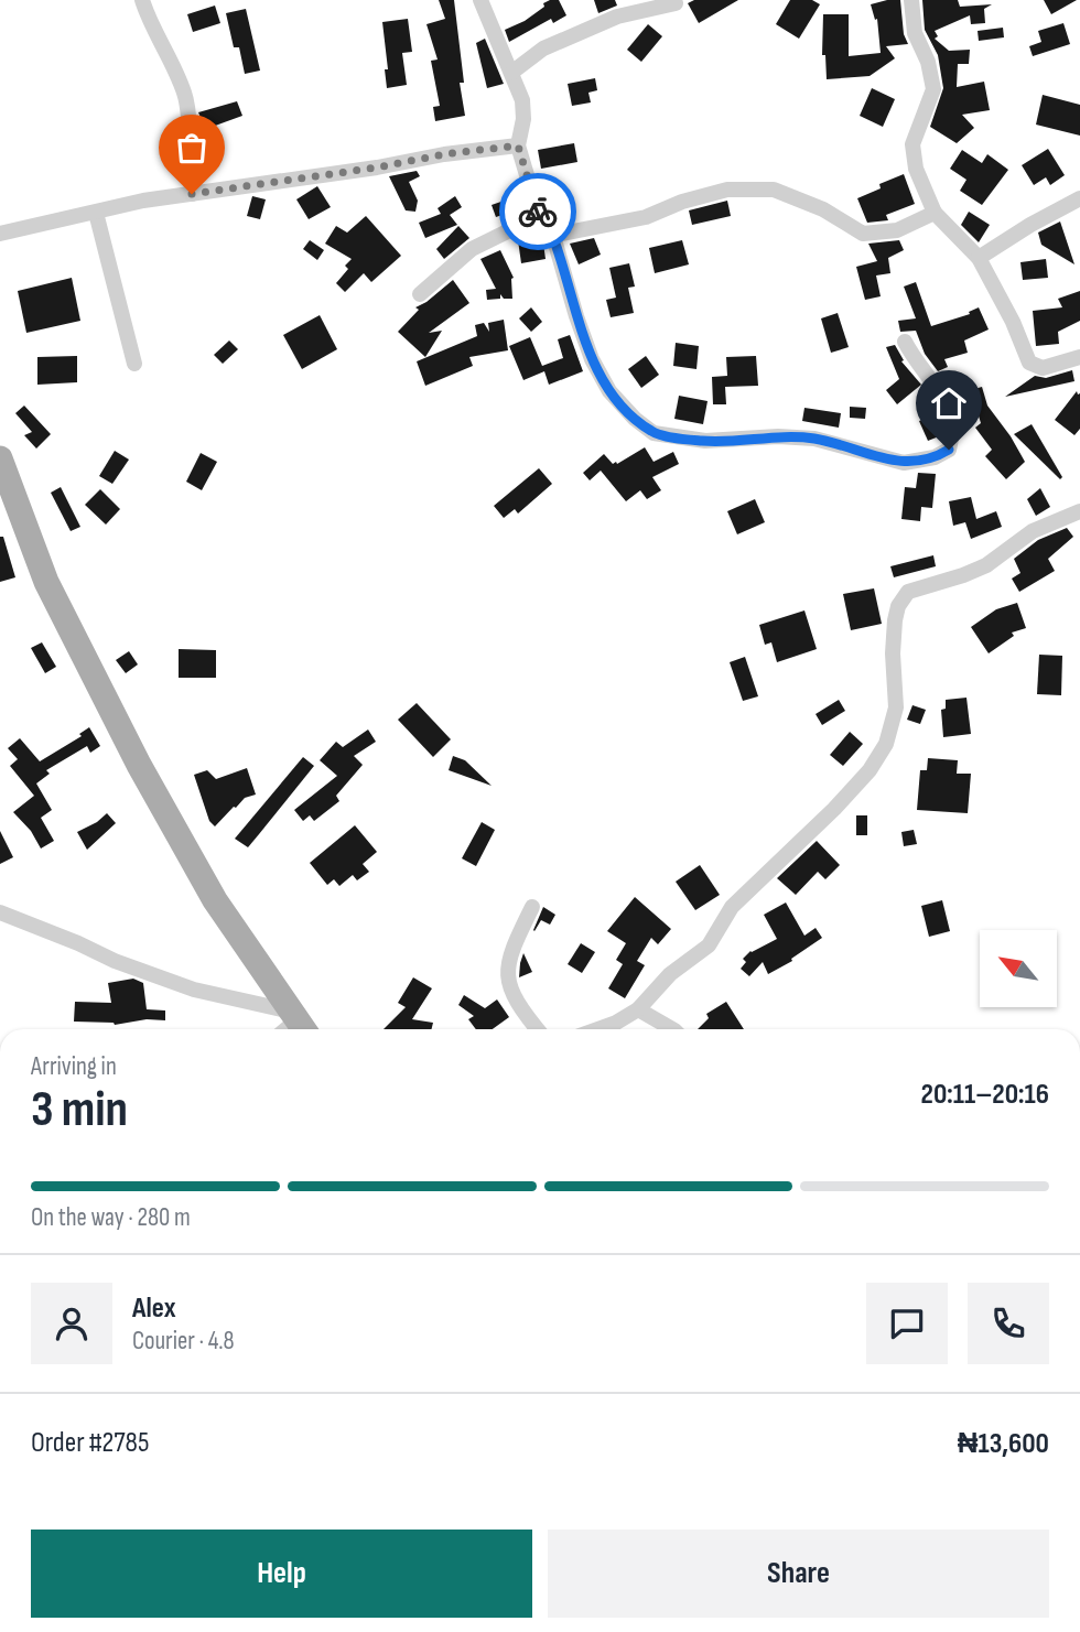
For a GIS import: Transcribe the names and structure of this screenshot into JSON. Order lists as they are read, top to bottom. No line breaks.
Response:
{"north":"top left","page":{"heading":["3 min","Arriving in","20:11–20:16"],"panel":["Alex","Courier · 4.8","Order #2785","₦13,600"],"bar":"On the way · 280 m","buttons":["Help","Share"]}}
